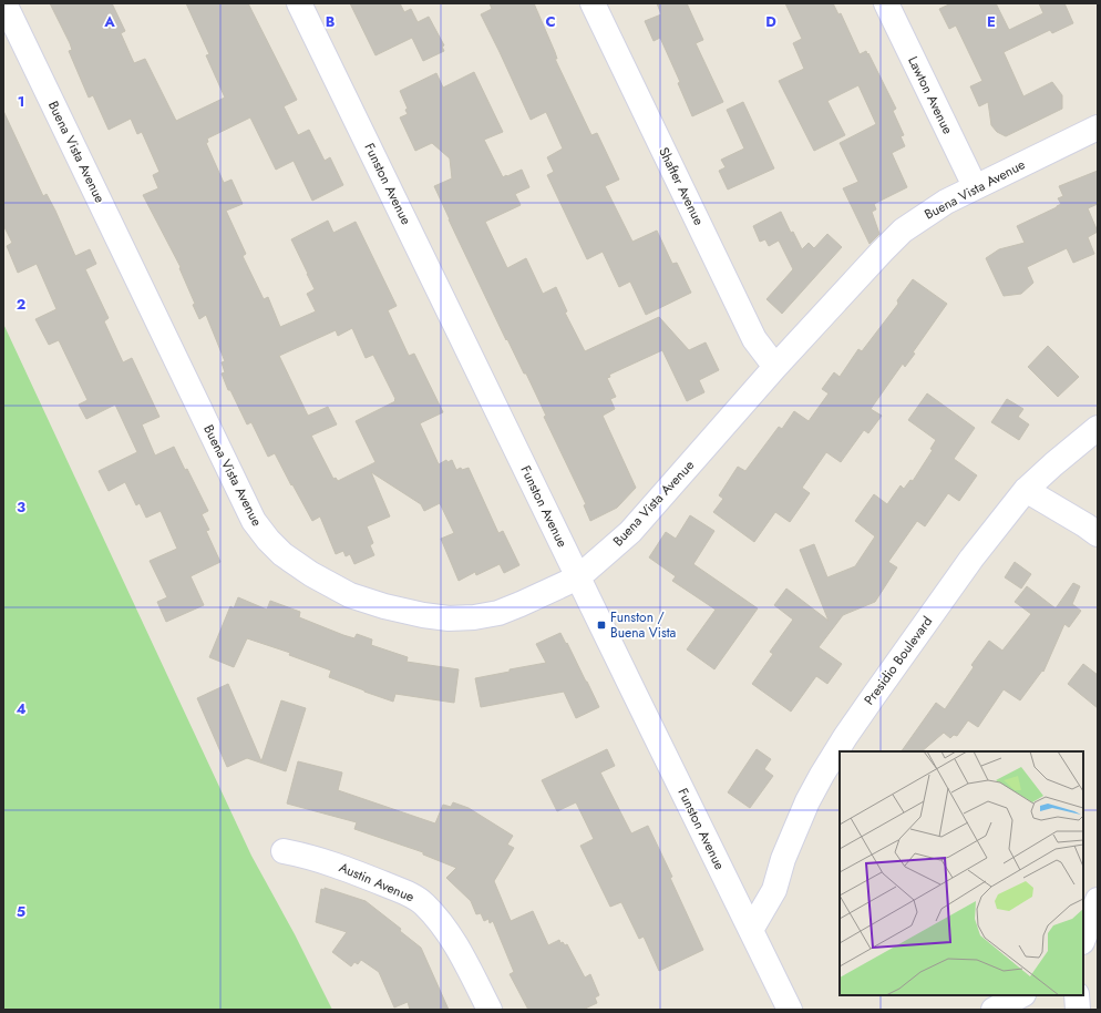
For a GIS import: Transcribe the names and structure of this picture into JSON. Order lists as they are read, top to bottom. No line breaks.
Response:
{"streets":{"street":["Lawton Avenue","Buena Vista Avenue","Funston Avenue","Shafter Avenue","Presidio Boulevard","Austin Avenue"]},"crossings":[["Lawton Avenue","Buena Vista Avenue"],["Buena Vista Avenue","Funston Avenue"],["Buena Vista Avenue","Shafter Avenue"],["Funston Avenue","Presidio Boulevard"]],"places":{"transit":["Funston / Buena Vista"]},"grid":{"columns":["A","B","C","D","E"],"rows":["1","2","3","4","5"]}}
